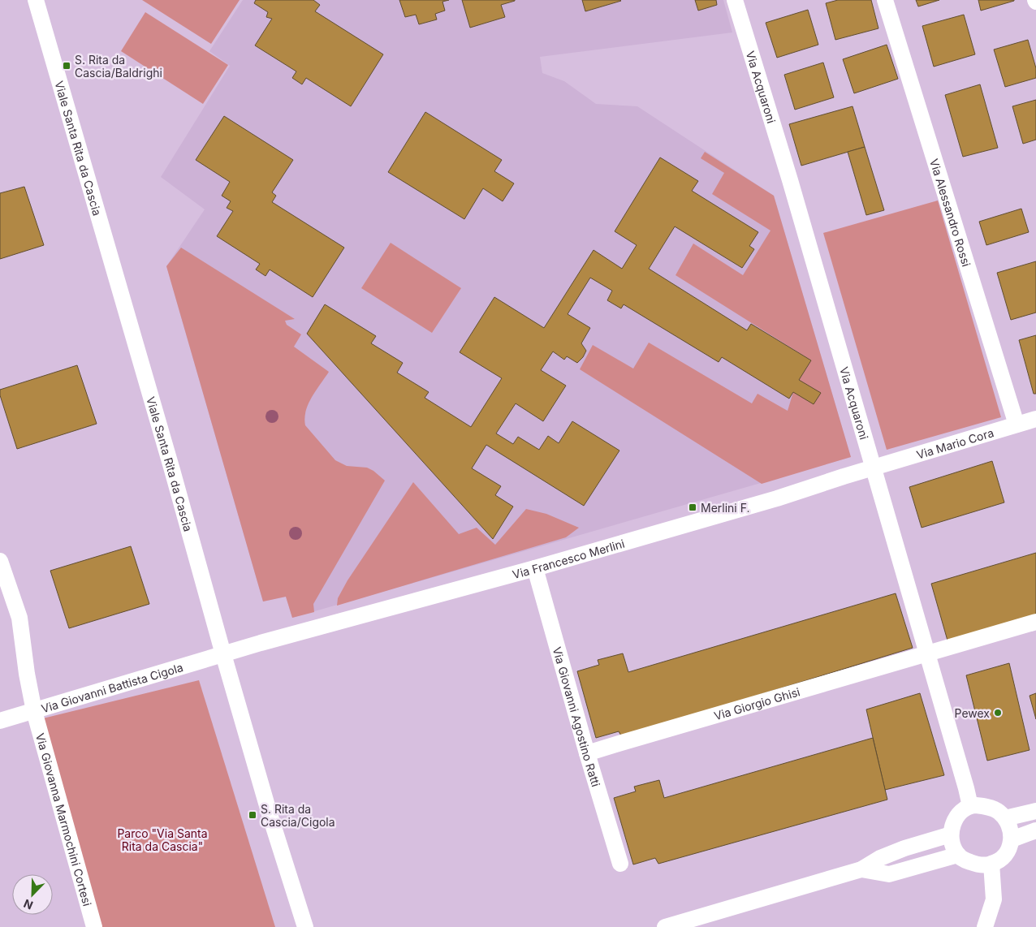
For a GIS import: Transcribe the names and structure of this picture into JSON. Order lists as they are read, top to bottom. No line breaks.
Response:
{"streets":{"street":["Via Acquaroni","Viale Santa Rita da Cascia","Via Alessandro Rossi","Via Mario Cora","Via Francesco Merlini","Via Giovanni Battista Cigola","Via Giorgio Ghisi","Via Giovanni Agostino Ratti","Via Giovanna Marmochini Cortesi"]},"crossings":[["Via Acquaroni","Via Mario Cora"],["Via Acquaroni","Via Francesco Merlini"],["Via Acquaroni","Via Giorgio Ghisi"],["Viale Santa Rita da Cascia","Via Francesco Merlini"],["Viale Santa Rita da Cascia","Via Giovanni Battista Cigola"],["Via Alessandro Rossi","Via Mario Cora"],["Via Mario Cora","Via Francesco Merlini"],["Via Francesco Merlini","Via Giovanni Battista Cigola"],["Via Francesco Merlini","Via Giovanni Agostino Ratti"],["Via Giovanni Battista Cigola","Via Giovanna Marmochini Cortesi"],["Via Giorgio Ghisi","Via Giovanni Agostino Ratti"]],"parks":["Parco \"Via Santa Rita da Cascia\""],"places":{"transit":["S. Rita da Cascia/Baldrighi","Merlini F.","S. Rita da Cascia/Cigola"],"other":["Pewex"]},"north":"bottom left"}
